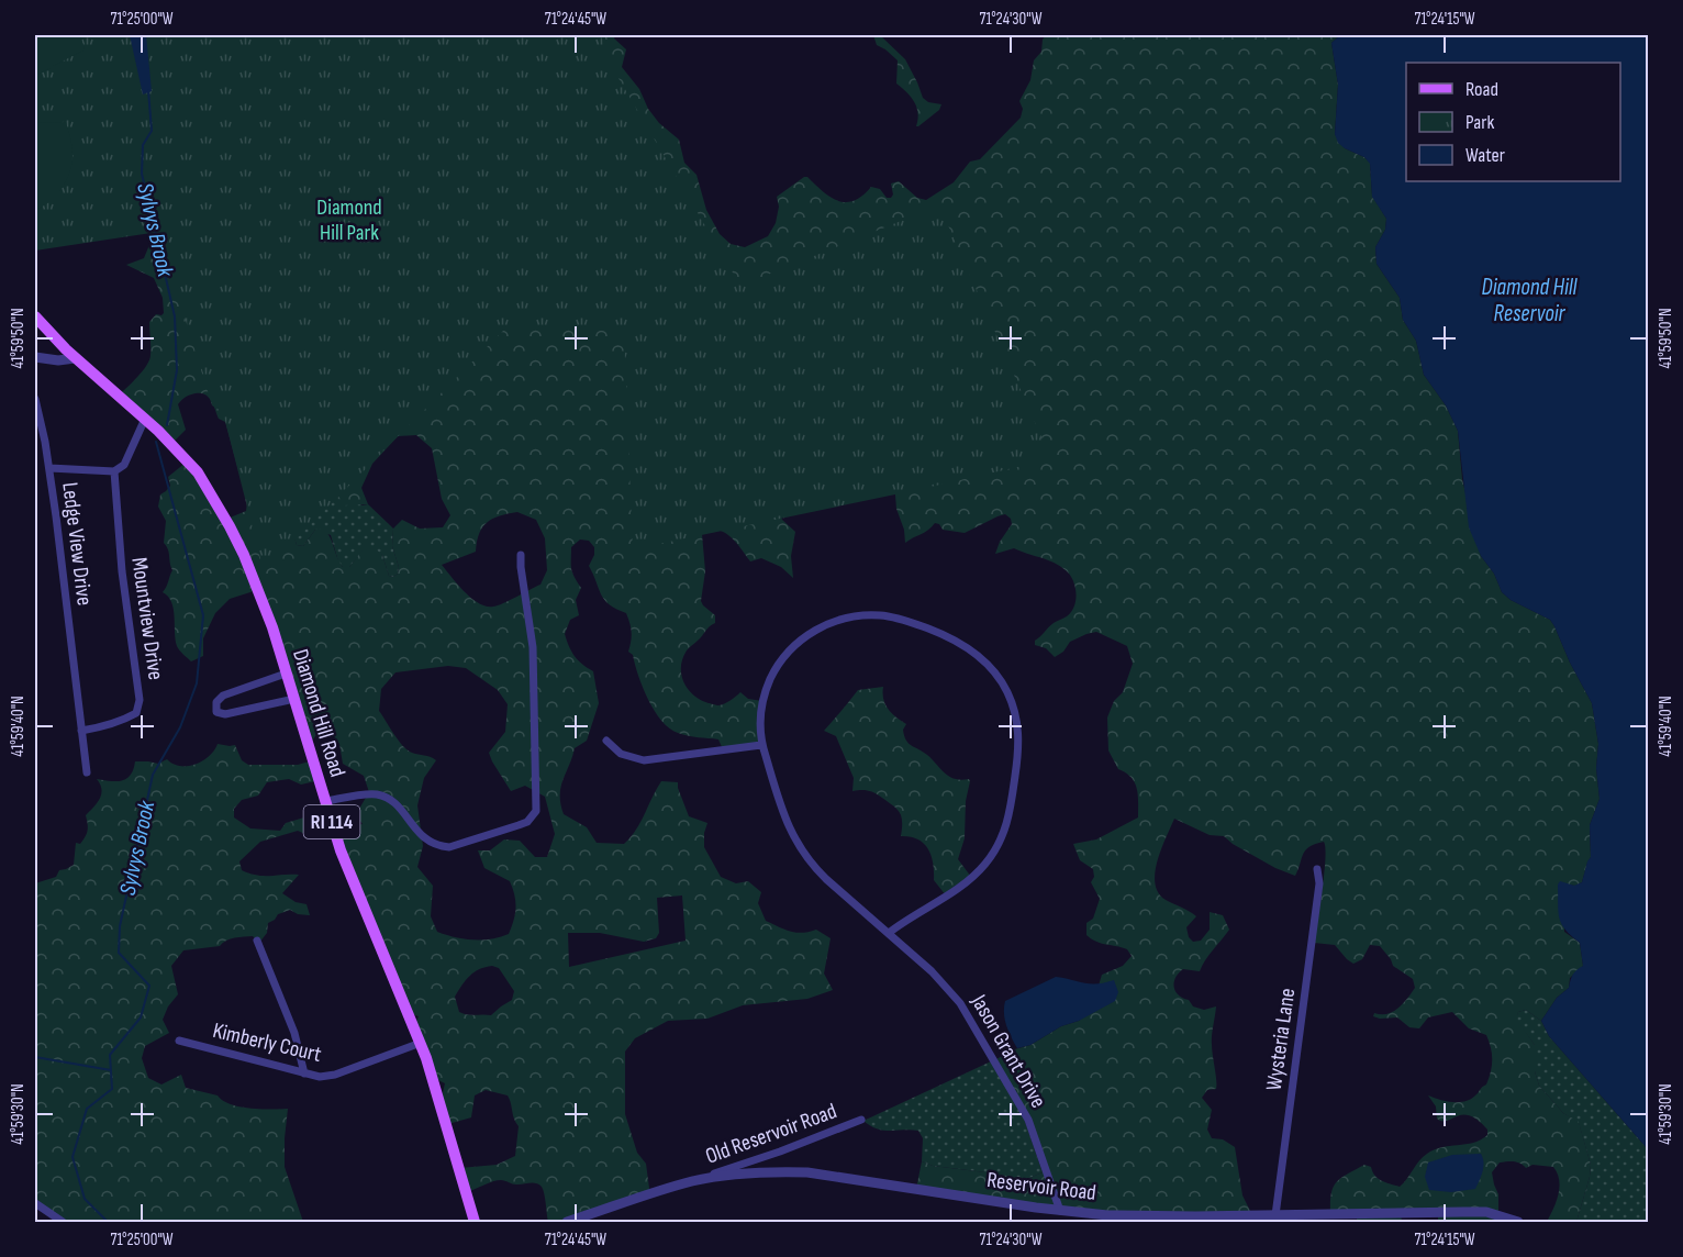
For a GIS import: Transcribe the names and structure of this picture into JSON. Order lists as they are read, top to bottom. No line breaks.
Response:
{"streets":{"main road":["Diamond Hill Road","RI 114"],"street":["Ledge View Drive","Mountview Drive","Wysteria Lane","Kimberly Court","Jason Grant Drive","Old Reservoir Road","Reservoir Road"]},"crossings":[["Ledge View Drive","Mountview Drive"],["Diamond Hill Road","Kimberly Court"],["Wysteria Lane","Reservoir Road"],["Jason Grant Drive","Reservoir Road"],["Old Reservoir Road","Reservoir Road"]],"water":["Sylvys Brook","Diamond Hill Reservoir"],"parks":["Diamond Hill Park"],"legend":["Road","Park","Water"],"coordinates":["71°25'00\"W","71°24'45\"W","71°24'30\"W","71°24'15\"W","41°59'50\"N","41°59'40\"N","41°59'30\"N"]}
